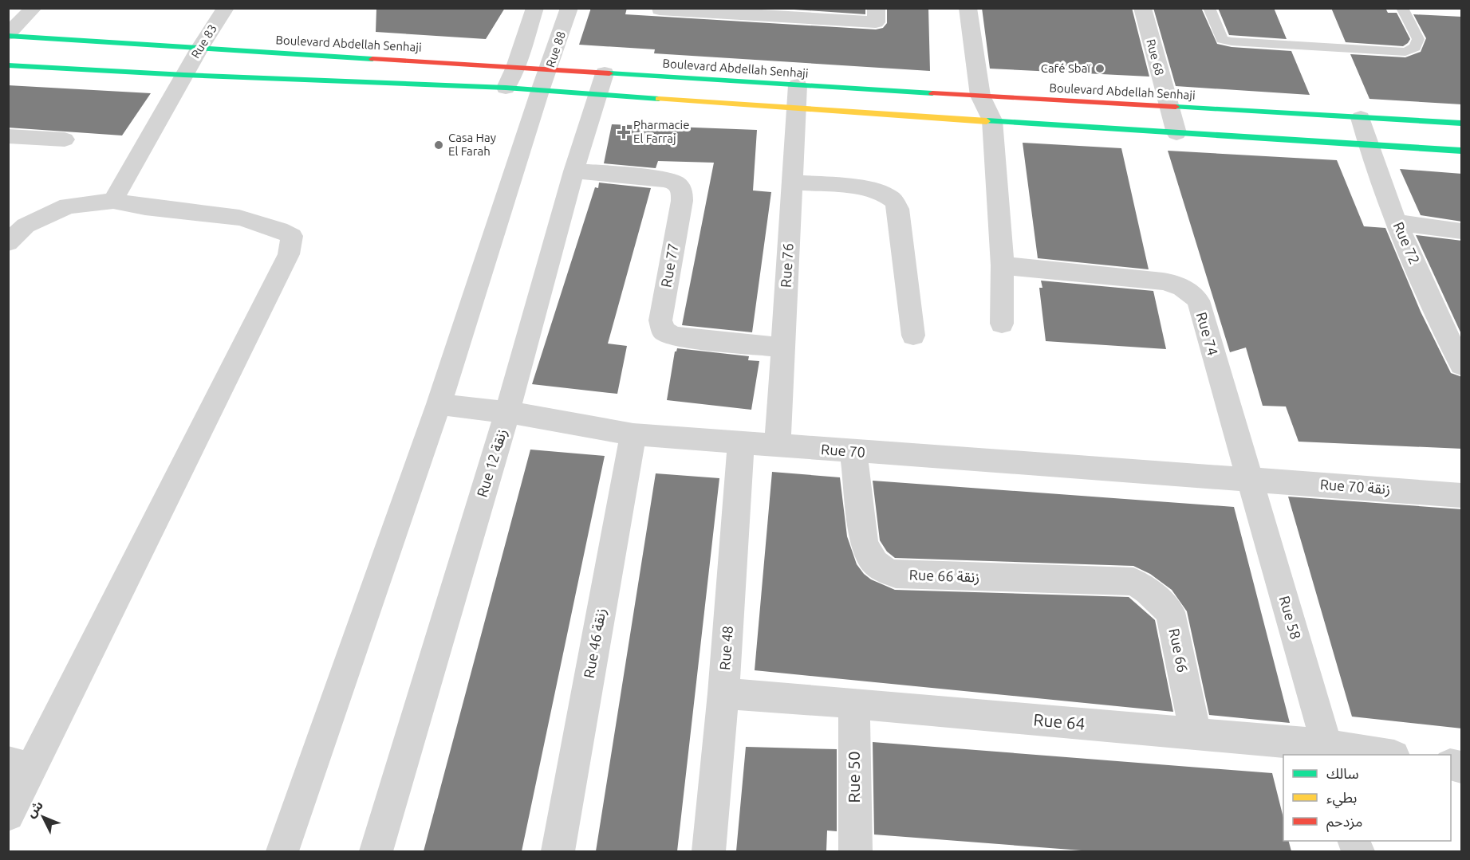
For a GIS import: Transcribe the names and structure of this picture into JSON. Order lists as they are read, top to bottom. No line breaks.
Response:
{"streets":{"street":["Rue 83","Boulevard Abdellah Senhaji","Rue 88","Rue 68","Rue 72","Rue 77","Rue 76","Rue 74","Rue 70","Rue 12 زنقة","Rue 70 زنقة","Rue 66 زنقة","Rue 58","Rue 46 زنقة","Rue 48","Rue 66","Rue 64","Rue 50"]},"crossings":[["Rue 83","Boulevard Abdellah Senhaji"],["Boulevard Abdellah Senhaji","Rue 88"],["Boulevard Abdellah Senhaji","Rue 68"],["Boulevard Abdellah Senhaji","Rue 72"],["Boulevard Abdellah Senhaji","Rue 76"],["Boulevard Abdellah Senhaji","Rue 12 زنقة"],["Rue 88","Rue 70"],["Rue 77","Rue 76"],["Rue 77","Rue 12 زنقة"],["Rue 76","Rue 70"],["Rue 74","Rue 70"],["Rue 74","Rue 70 زنقة"],["Rue 74","Rue 58"],["Rue 70","Rue 12 زنقة"],["Rue 70","Rue 70 زنقة"],["Rue 70","Rue 66 زنقة"],["Rue 70","Rue 58"],["Rue 70","Rue 46 زنقة"],["Rue 70","Rue 48"],["Rue 70 زنقة","Rue 58"],["Rue 66 زنقة","Rue 66"],["Rue 58","Rue 64"],["Rue 48","Rue 64"],["Rue 66","Rue 64"],["Rue 64","Rue 50"]],"places":{"other":["Café Sbaï","Casa Hay El Farah"],"health":["Pharmacie El Farraj"]},"legend":["سالك","بطيء","مزدحم"],"north":"top left"}
